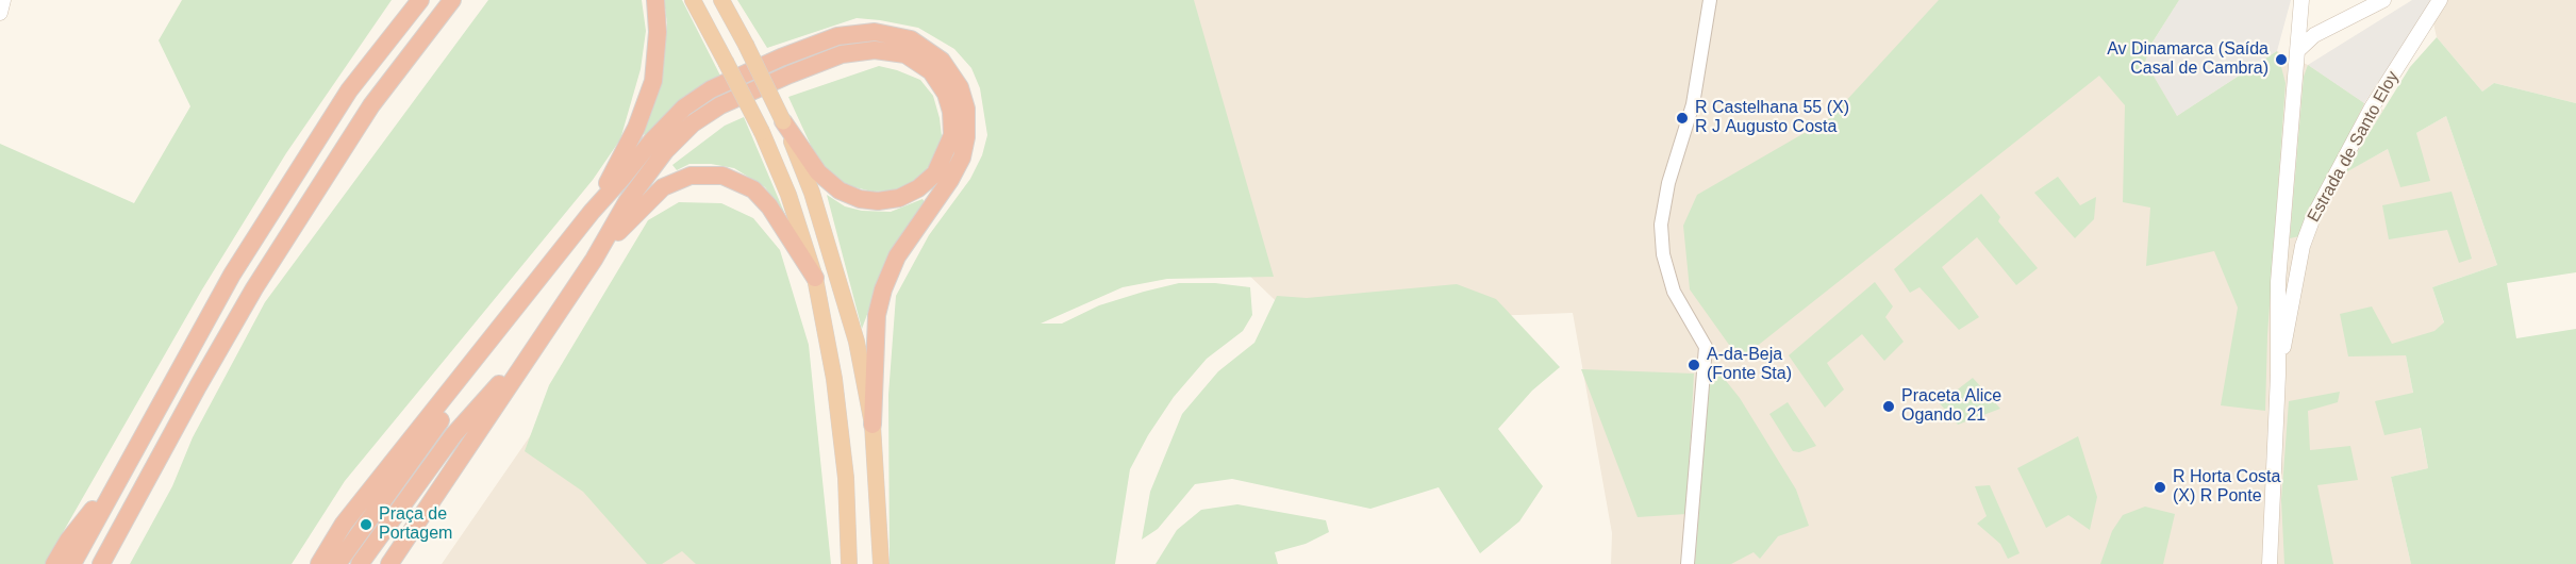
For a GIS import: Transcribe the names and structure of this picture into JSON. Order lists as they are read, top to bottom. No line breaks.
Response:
{"streets":{"main road":["Estrada de Santo Eloy"]},"places":["Av Dinamarca (Saída Casal de Cambra)","R Castelhana 55 (X) R J Augusto Costa","A-da-Beja (Fonte Sta)","Praceta Alice Ogando 21","R Horta Costa (X) R Ponte","Praça de Portagem"]}
